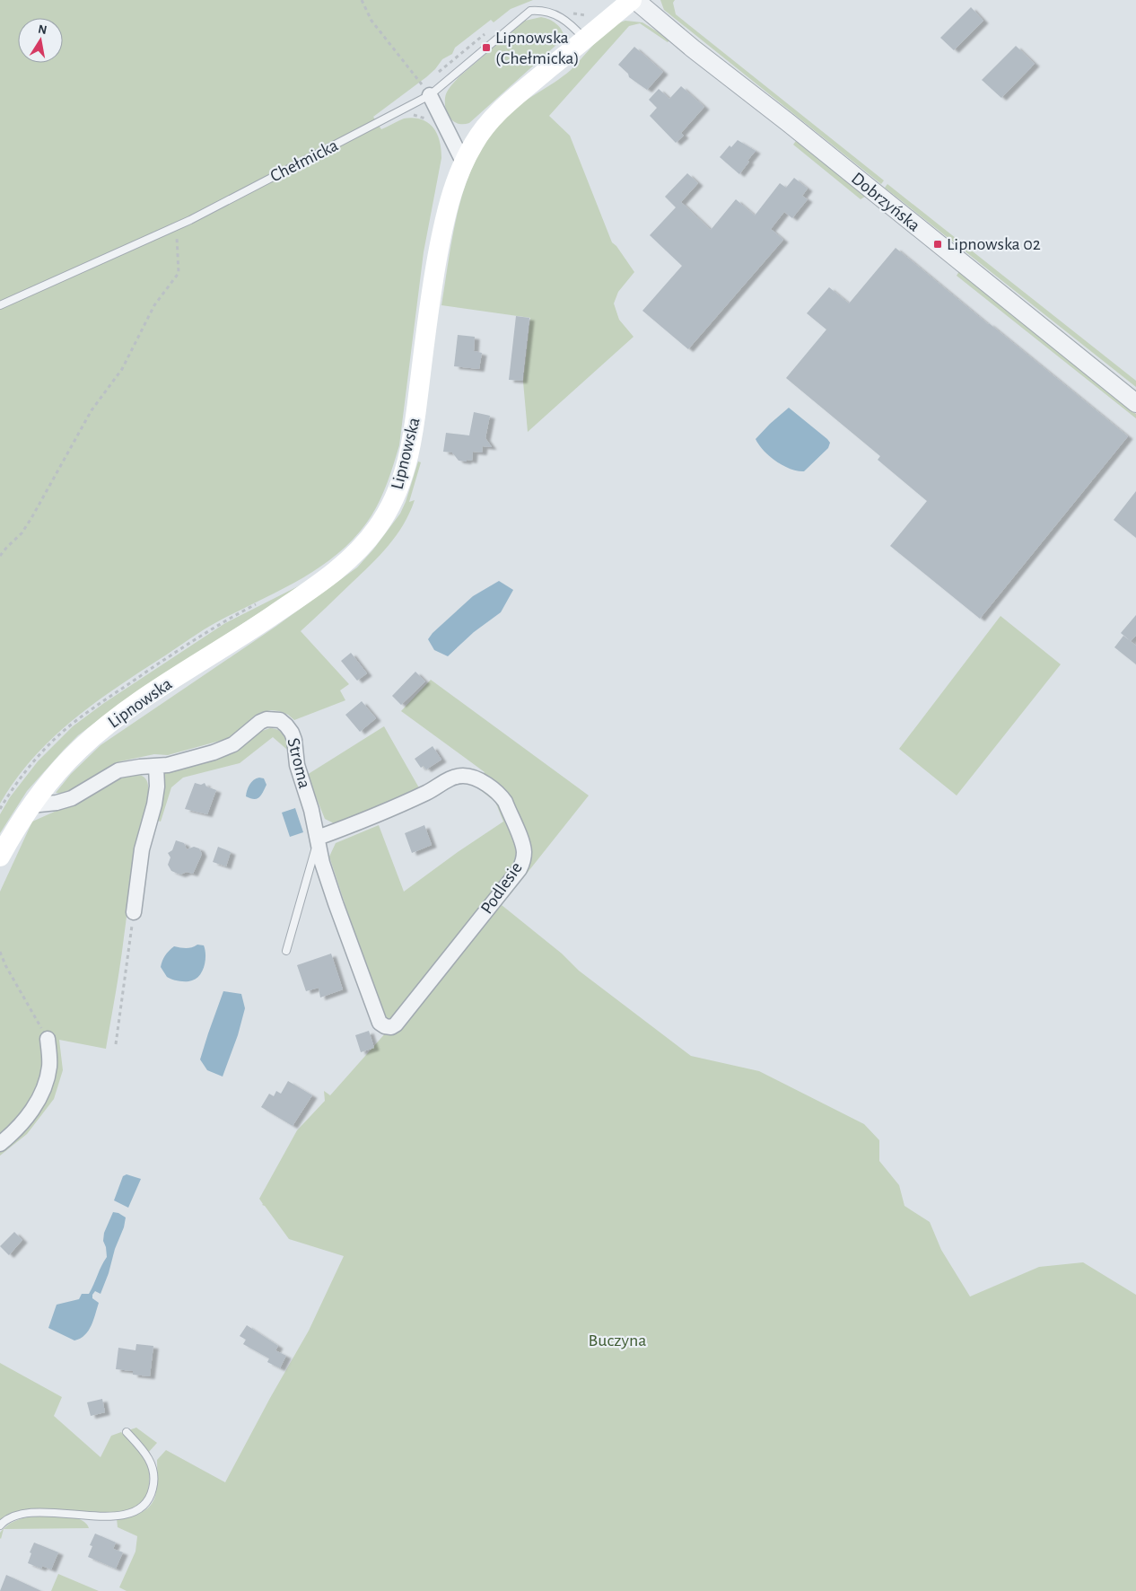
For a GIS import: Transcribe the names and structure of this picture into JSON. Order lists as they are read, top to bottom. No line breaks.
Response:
{"streets":{"main road":["Lipnowska"],"street":["Dobrzyńska","Stroma","Podlesie"],"lane":["Chełmicka"]},"crossings":[["Chełmicka","Lipnowska"],["Lipnowska","Stroma"],["Stroma","Podlesie"]],"parks":["Buczyna"],"places":{"transit":["Lipnowska (Chełmicka)","Lipnowska 02"]},"north":"top"}
